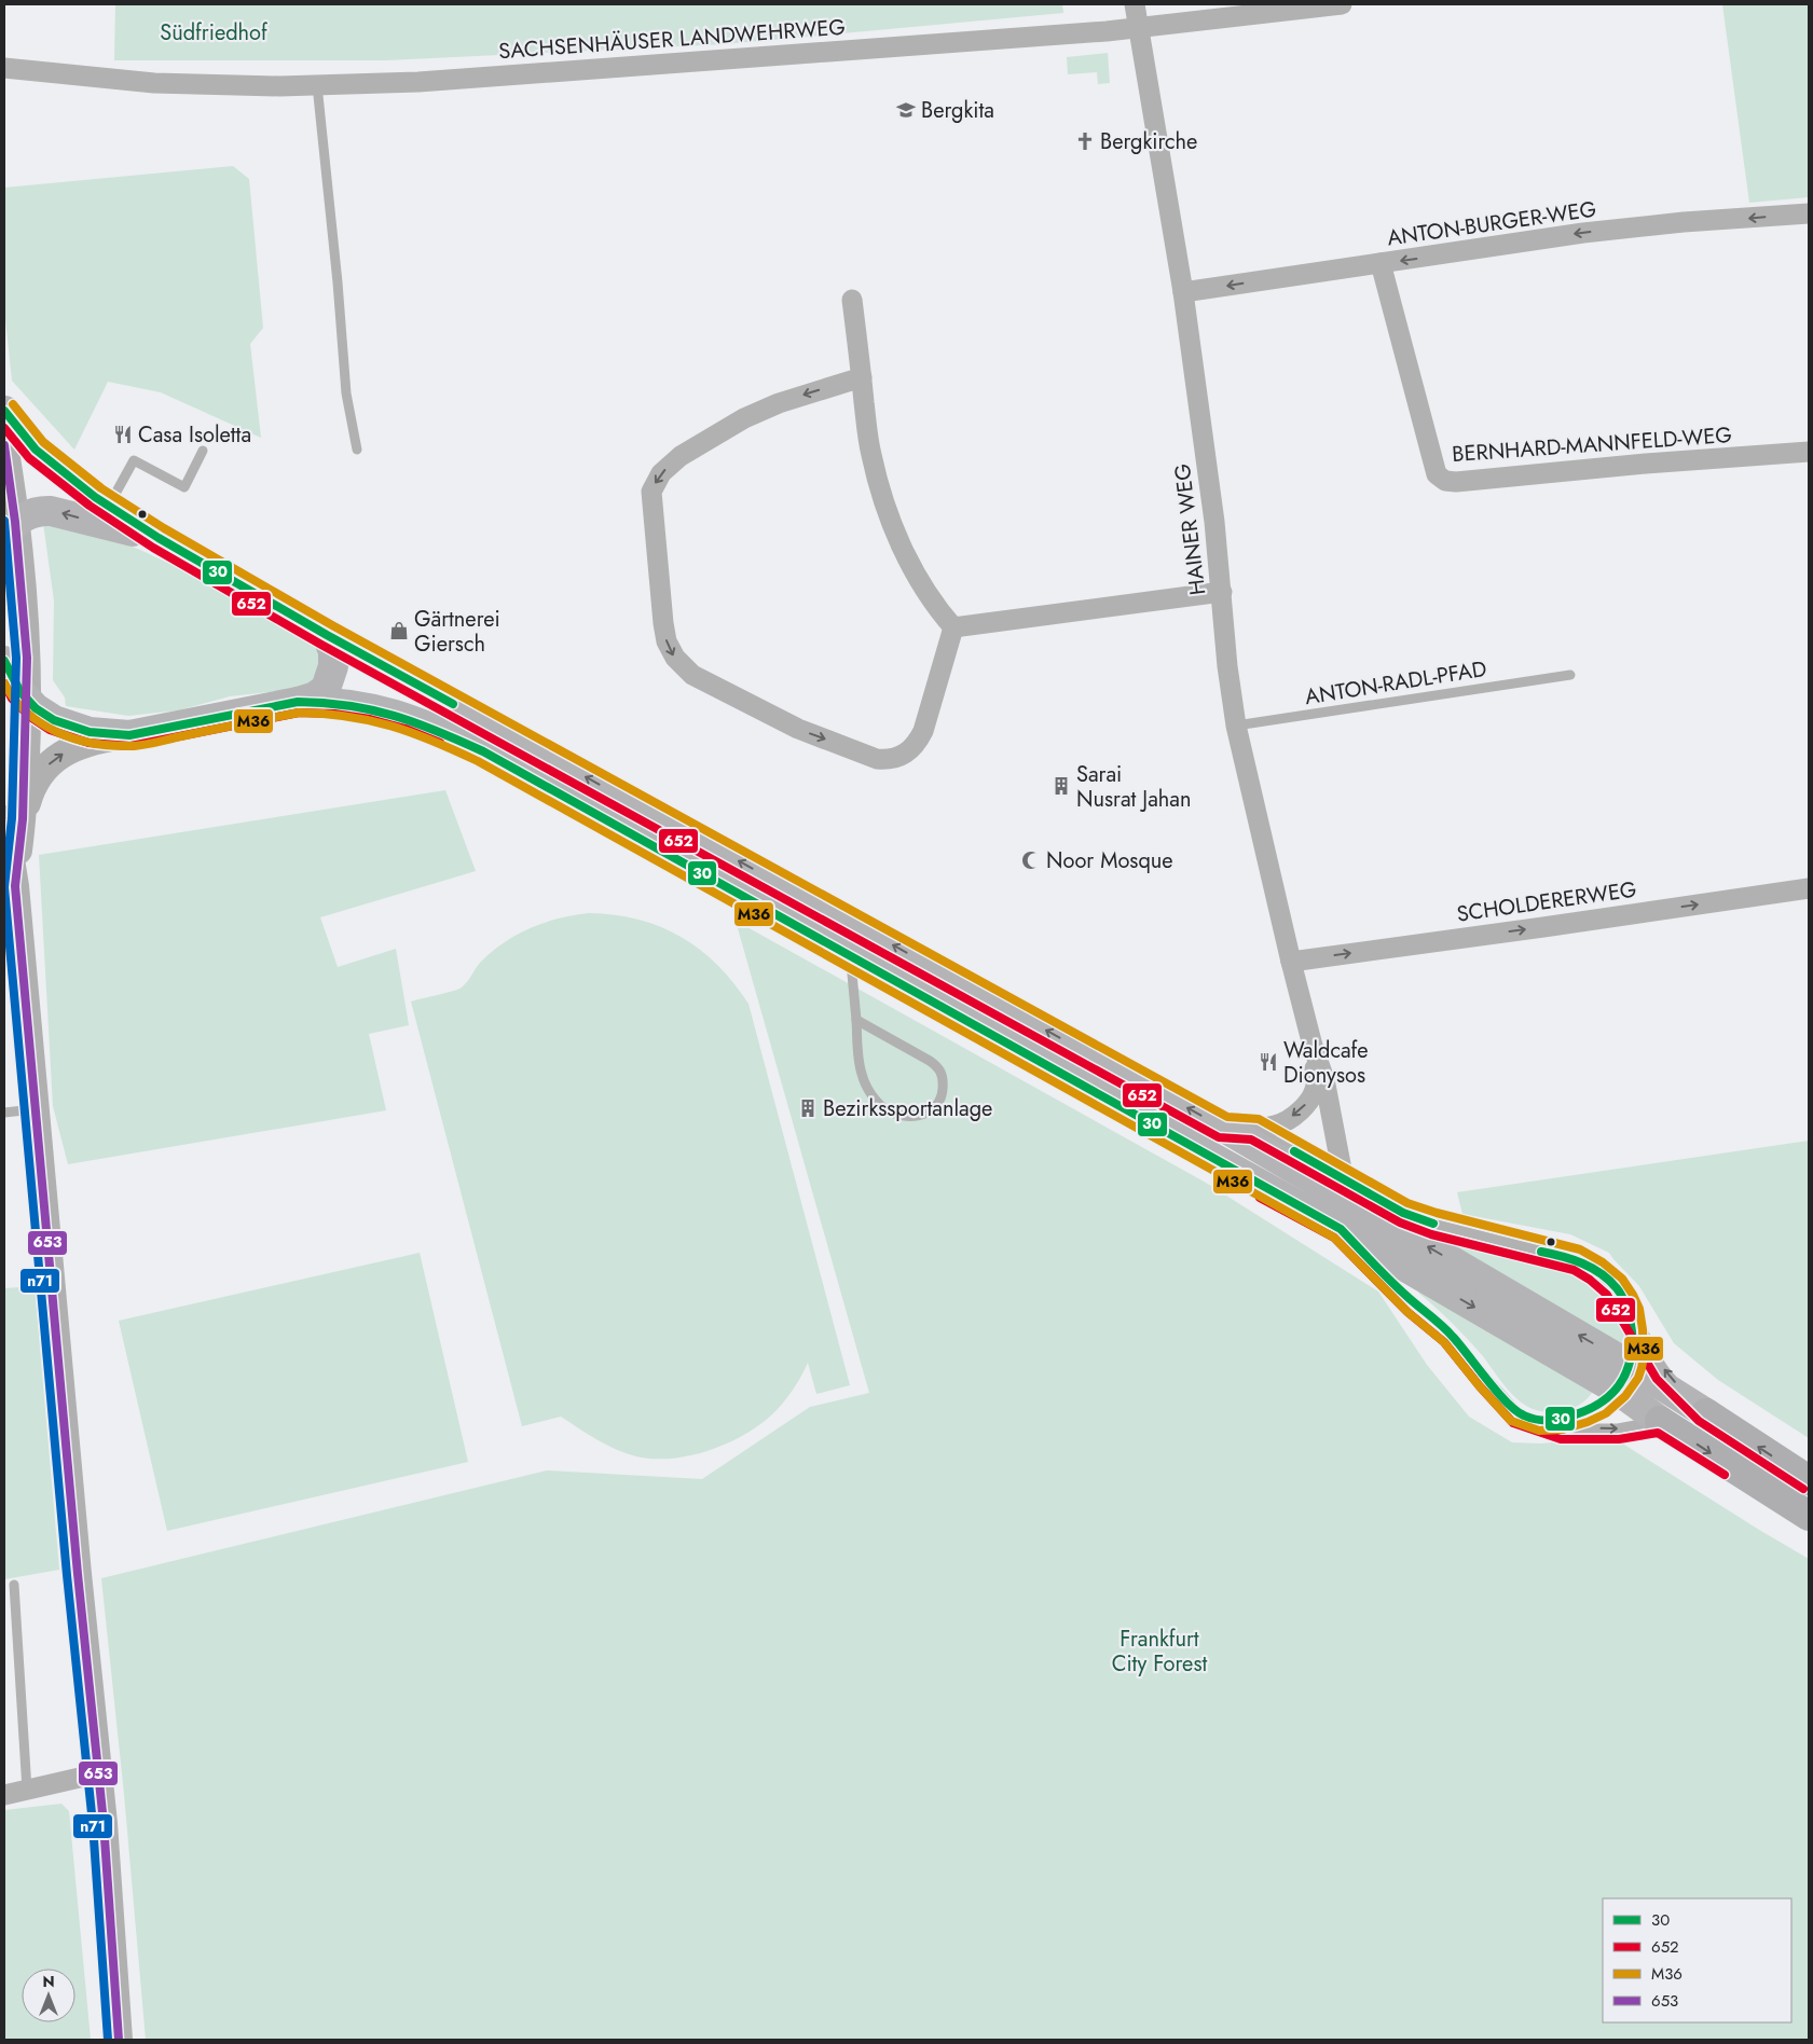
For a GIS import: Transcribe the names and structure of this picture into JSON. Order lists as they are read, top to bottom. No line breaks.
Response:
{"streets":{"street":["SACHSENHÄUSER LANDWEHRWEG","ANTON-BURGER-WEG","BERNHARD-MANNFELD-WEG","HAINER WEG","SCHOLDERERWEG"],"lane":["ANTON-RADL-PFAD"]},"crossings":[["SACHSENHÄUSER LANDWEHRWEG","HAINER WEG"],["ANTON-BURGER-WEG","BERNHARD-MANNFELD-WEG"],["ANTON-BURGER-WEG","HAINER WEG"],["HAINER WEG","ANTON-RADL-PFAD"],["HAINER WEG","SCHOLDERERWEG"]],"one_way":["ANTON-BURGER-WEG","SCHOLDERERWEG"],"parks":["Südfriedhof","Frankfurt City Forest"],"places":{"school or university":["Bergkita"],"church":["Bergkirche"],"restaurant":["Casa Isoletta","Waldcafe Dionysos"],"shop":["Gärtnerei Giersch"],"building":["Sarai Nusrat Jahan","Bezirkssportanlage"],"mosque":["Noor Mosque"]},"lines":["transit line M36","transit line 30","transit line 652","transit line 653","transit line n71"],"legend":["30","652","M36","653"],"north":"top"}
